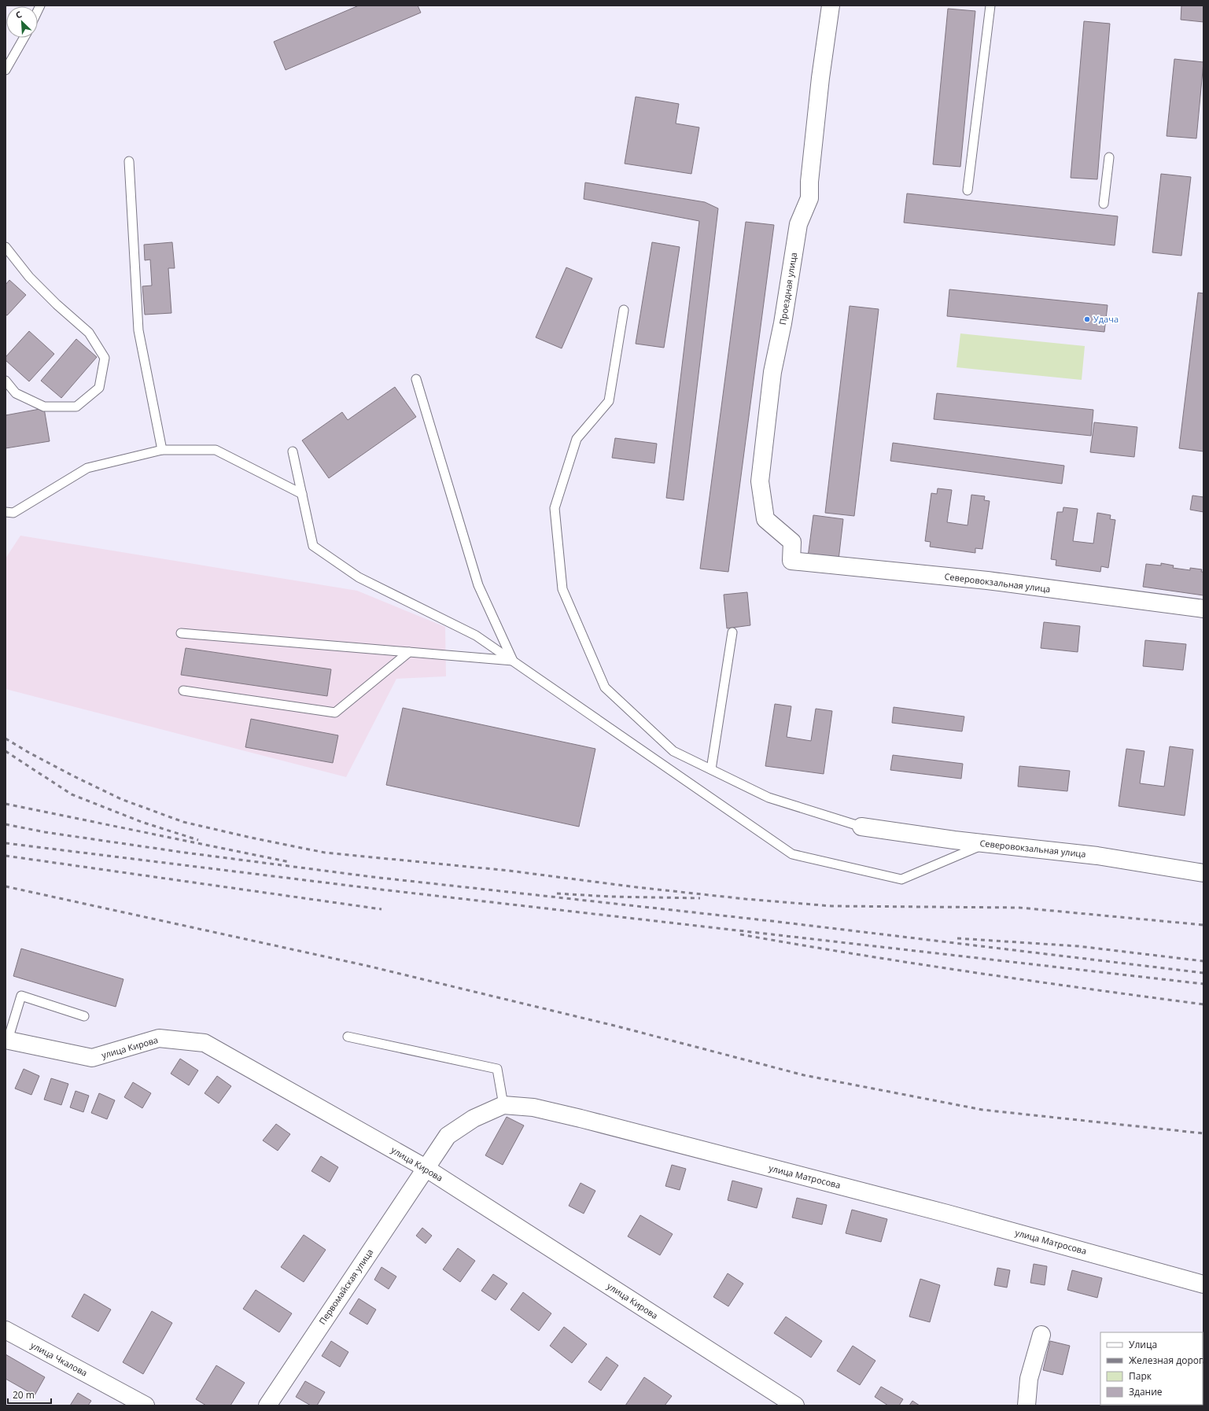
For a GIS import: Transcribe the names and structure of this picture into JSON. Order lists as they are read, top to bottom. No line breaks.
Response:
{"streets":{"street":["Проездная улица","Северовокзальная улица","улица Кирова","улица Матросова","Первомайская улица","улица Чкалова"]},"crossings":[["Проездная улица","Северовокзальная улица"],["улица Кирова","улица Матросова"],["улица Кирова","Первомайская улица"],["улица Матросова","Первомайская улица"]],"places":["Удача"],"legend":["Улица","Железная дорога","Парк","Здание"],"scale_bar":"20 m","north":"top left"}
